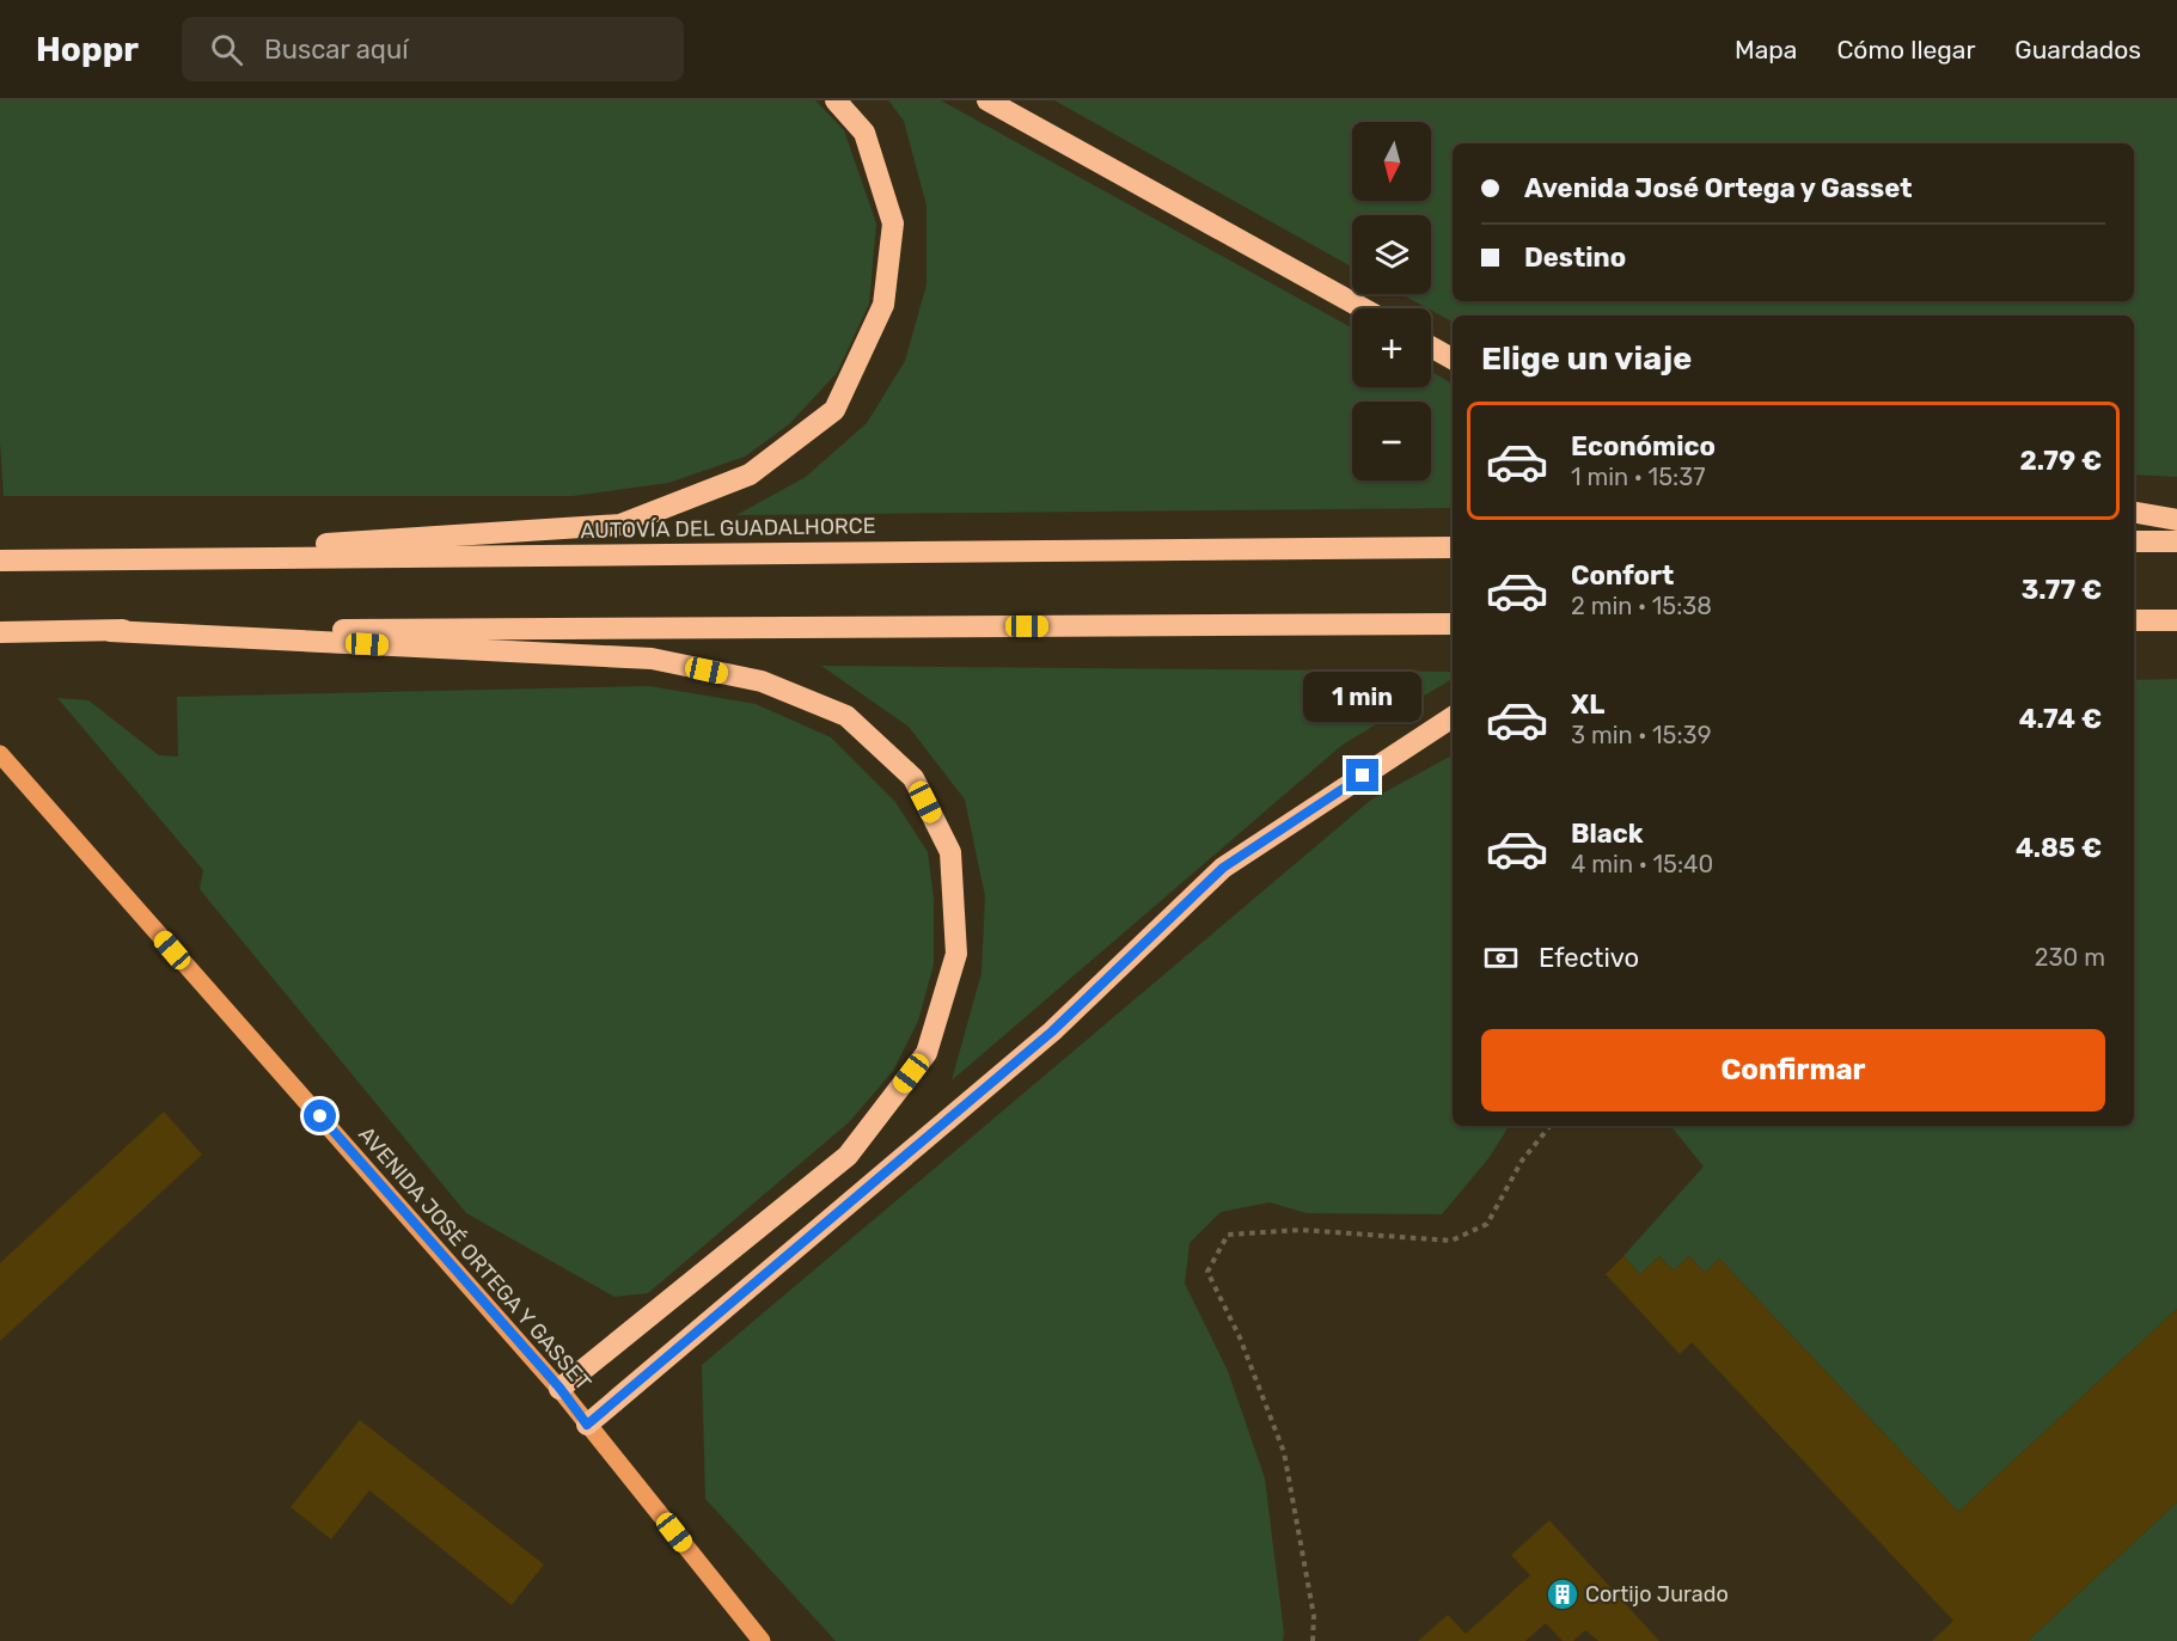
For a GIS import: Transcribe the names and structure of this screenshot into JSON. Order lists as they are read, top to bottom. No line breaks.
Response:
{"streets":{"highway":["AUTOVÍA DEL GUADALHORCE"],"main road":["AVENIDA JOSÉ ORTEGA Y GASSET"]},"places":{"building":["Cortijo Jurado"]},"north":"bottom","page":{"header":"Hoppr","search":"Buscar aquí","nav":["Mapa","Cómo llegar","Guardados"],"map_buttons":["+","−"],"banner":["Avenida José Ortega y Gasset","Destino"],"heading":"Elige un viaje","list":[{"name":"Económico","note":"1 min · 15:37","value":"2.79 €"},{"name":"Confort","note":"2 min · 15:38","value":"3.77 €"},{"name":"XL","note":"3 min · 15:39","value":"4.74 €"},{"name":"Black","note":"4 min · 15:40","value":"4.85 €"}],"bubble":"1 min","pay":["Efectivo","230 m"],"buttons":"Confirmar"}}
